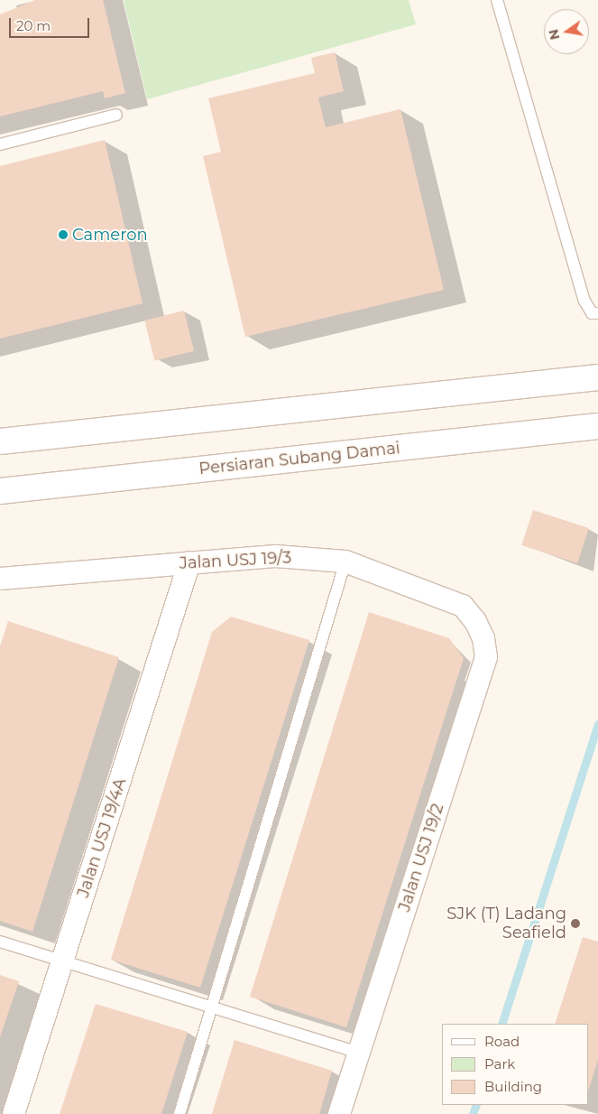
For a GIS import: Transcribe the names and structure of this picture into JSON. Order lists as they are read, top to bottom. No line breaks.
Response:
{"streets":{"street":["Persiaran Subang Damai","Jalan USJ 19/3","Jalan USJ 19/4A","Jalan USJ 19/2"]},"crossings":[["Jalan USJ 19/3","Jalan USJ 19/4A"],["Jalan USJ 19/3","Jalan USJ 19/2"]],"places":["Cameron","SJK (T) Ladang Seafield"],"legend":["Road","Park","Building"],"scale_bar":"20 m","north":"left"}
